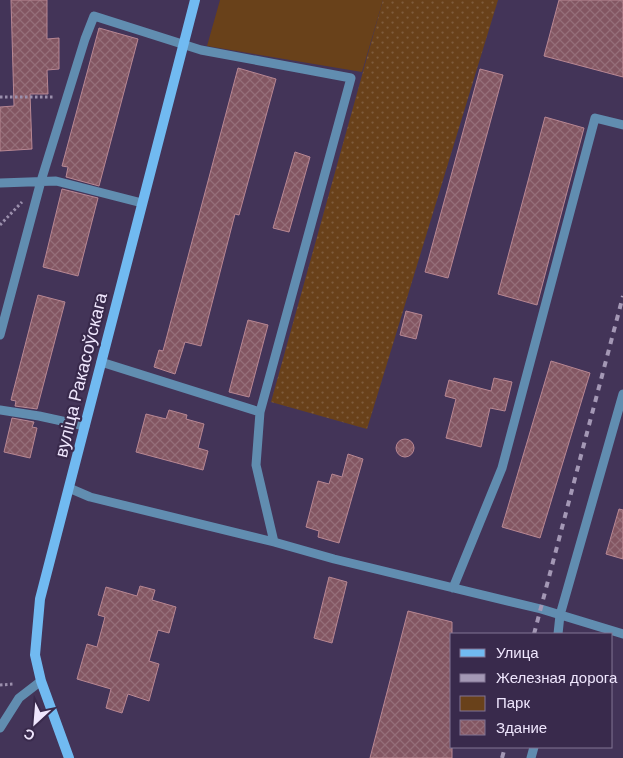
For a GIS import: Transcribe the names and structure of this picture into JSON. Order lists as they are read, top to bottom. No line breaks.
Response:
{"streets":{"main road":["вуліца Ракасоўскага"]},"legend":["Улица","Железная дорога","Парк","Здание"],"north":"bottom left"}
